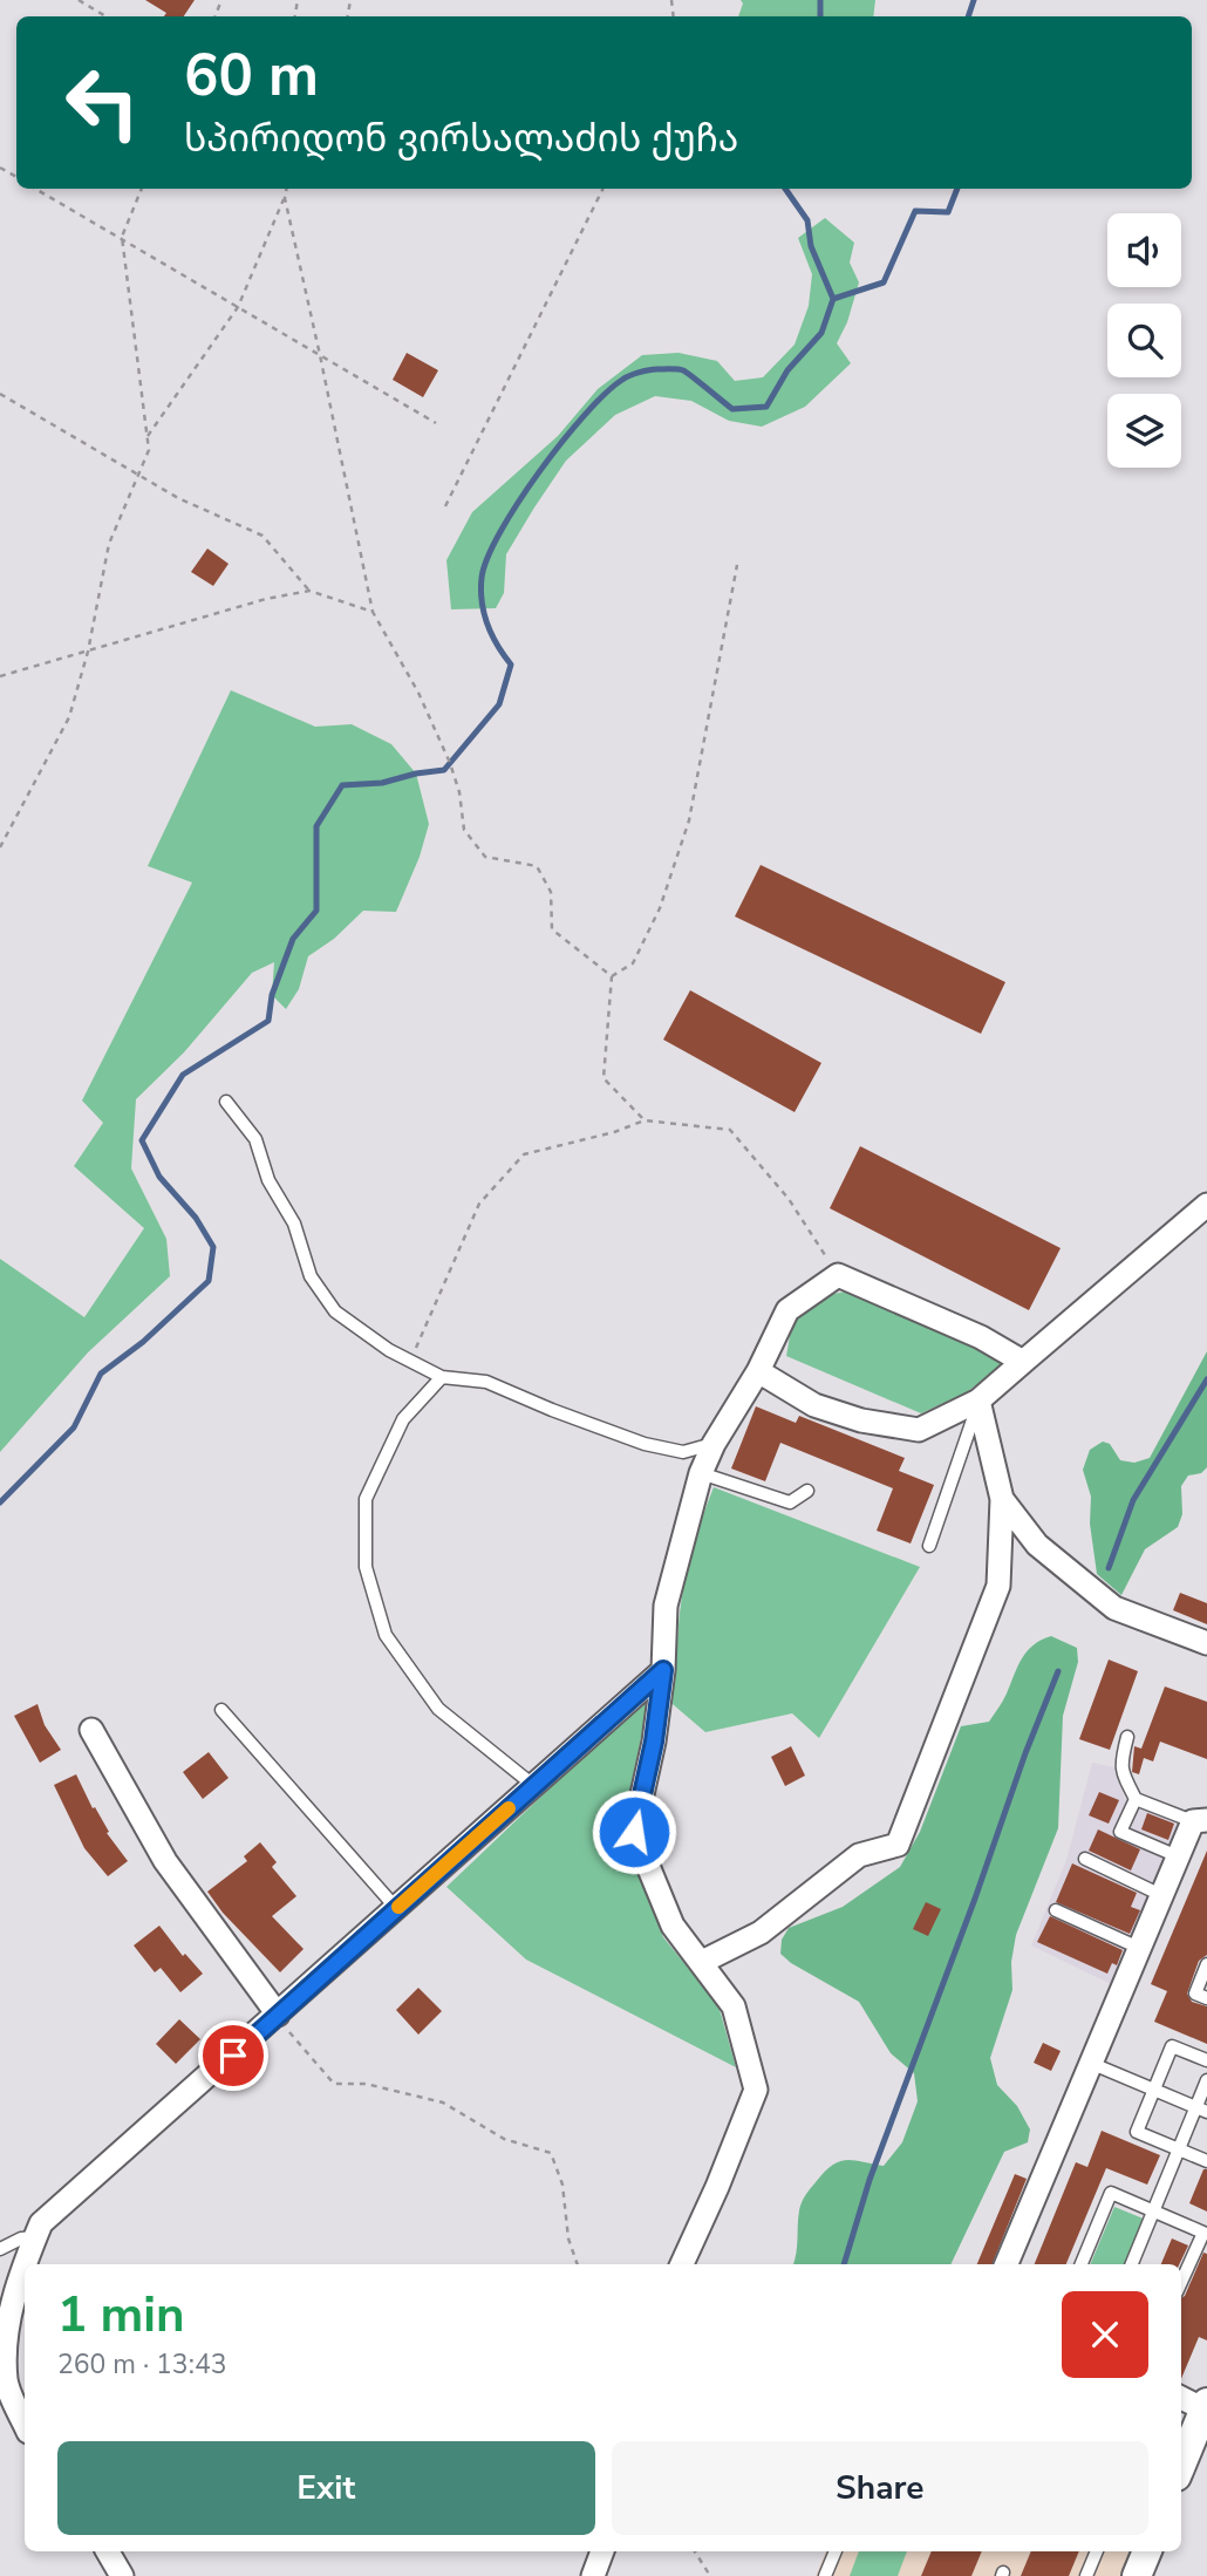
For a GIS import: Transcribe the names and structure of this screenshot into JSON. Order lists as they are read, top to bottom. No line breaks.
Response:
{"page":{"turn":["60 m","სპირიდონ ვირსალაძის ქუჩა"],"heading":["1 min","260 m · 13:43"],"buttons":["Exit","Share"]}}
